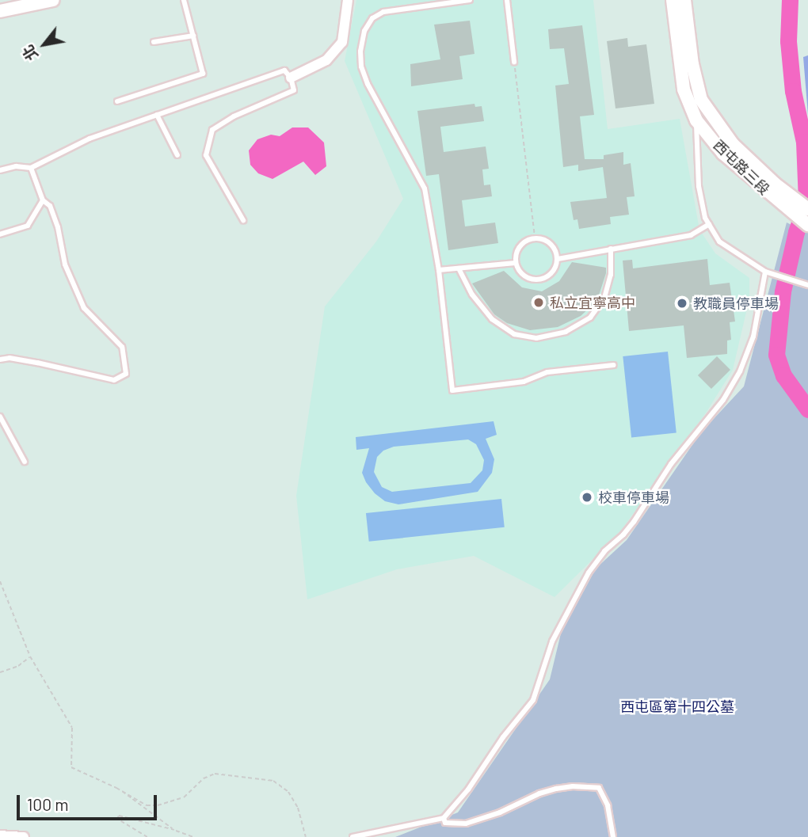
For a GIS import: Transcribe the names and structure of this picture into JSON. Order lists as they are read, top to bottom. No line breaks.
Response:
{"streets":{"street":["西屯路三段"]},"parks":["西屯區第十四公墓"],"places":["私立宜寧高中","教職員停車場","校車停車場"],"scale_bar":"100 m","north":"bottom left"}
